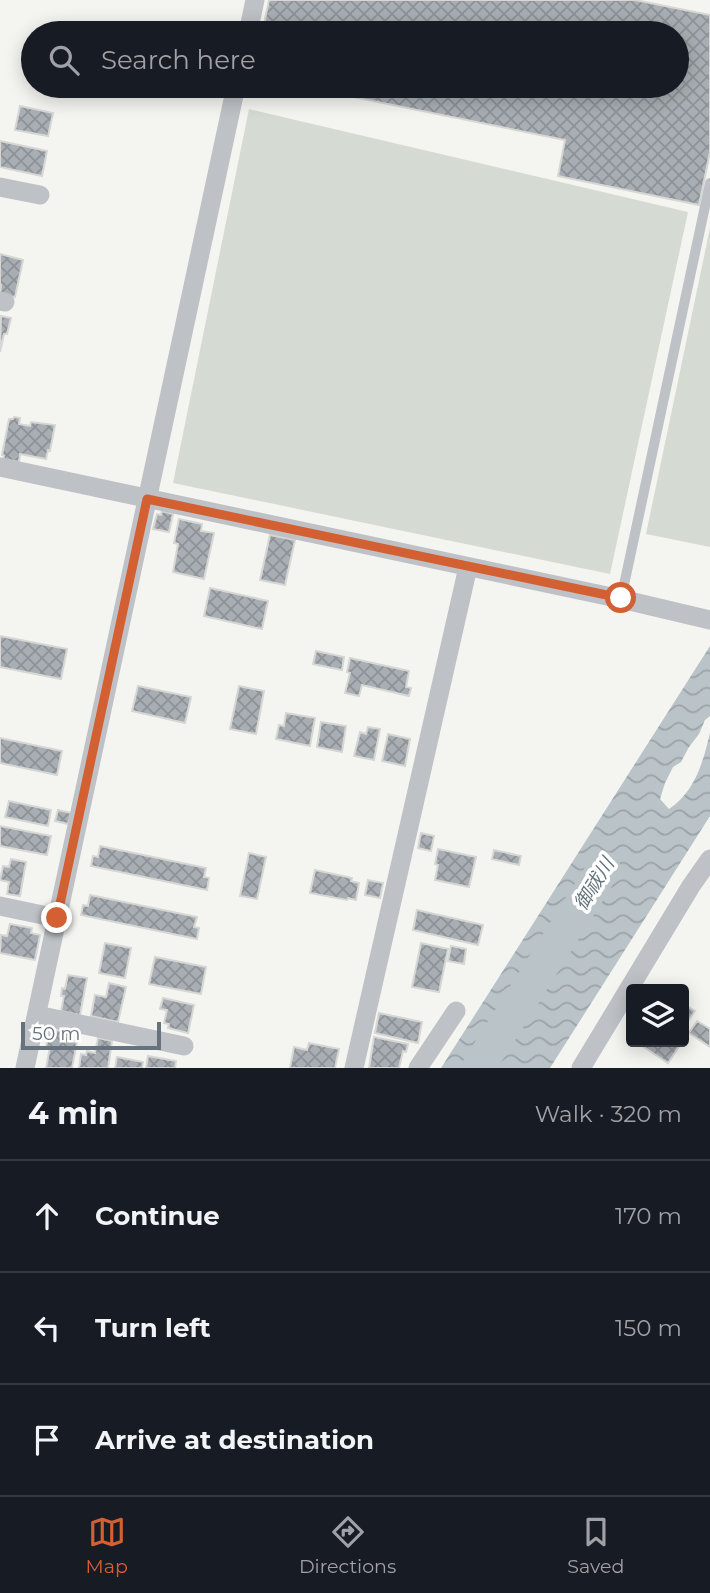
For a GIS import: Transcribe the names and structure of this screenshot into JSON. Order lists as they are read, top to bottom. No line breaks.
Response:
{"water":["御祓川"],"scale_bar":"50 m","page":{"search":"Search here","scale":"50 m","heading":["4 min","Walk · 320 m"],"list":[["Continue","170 m"],["Turn left","150 m"],"Arrive at destination"],"nav":["Map","Directions","Saved"]}}
